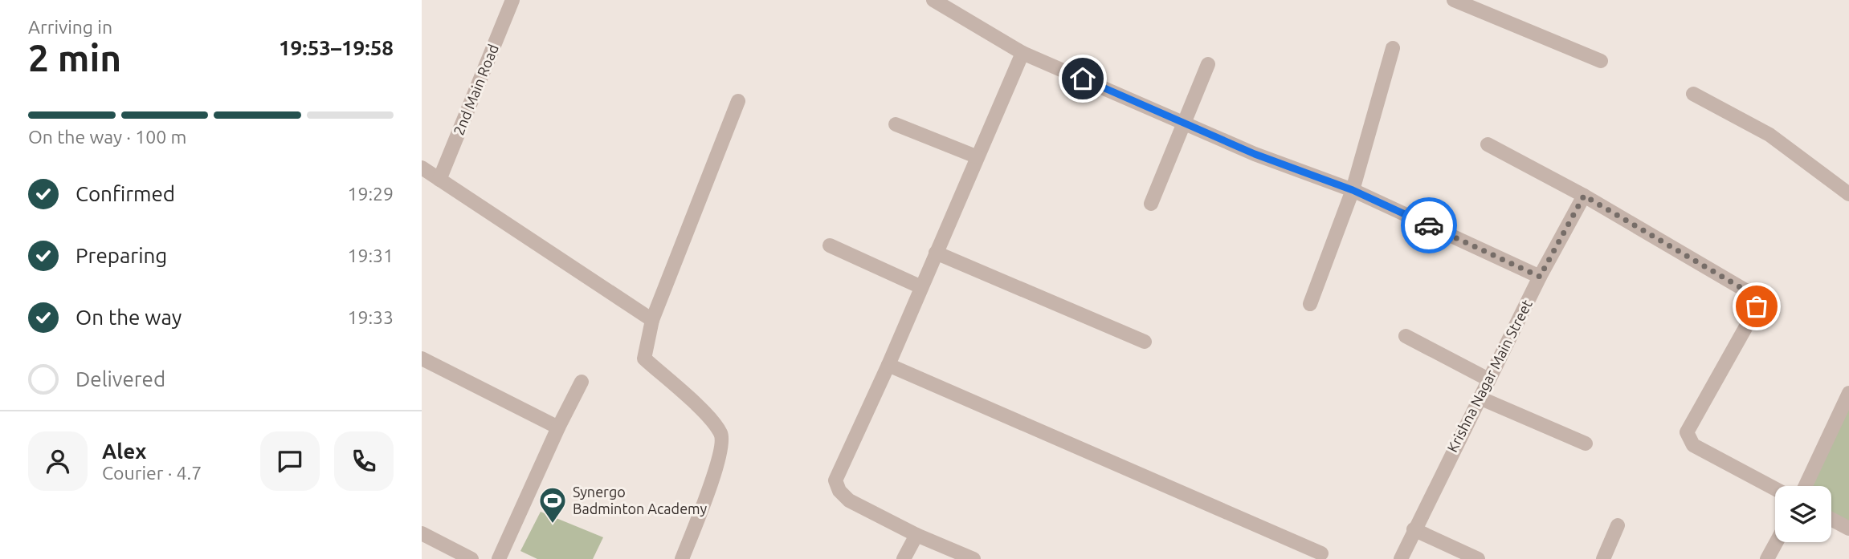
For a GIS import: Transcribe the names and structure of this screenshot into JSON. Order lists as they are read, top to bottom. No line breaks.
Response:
{"streets":{"street":["2nd Main Road","Krishna Nagar Main Street"]},"places":{"sports":["Synergo Badminton Academy"]},"page":{"heading":["2 min","Arriving in","19:53–19:58"],"panel":["Alex","Courier · 4.7"],"bar":"On the way · 100 m","list":[["Confirmed","19:29"],["Preparing","19:31"],["On the way","19:33"],"Delivered"]}}
